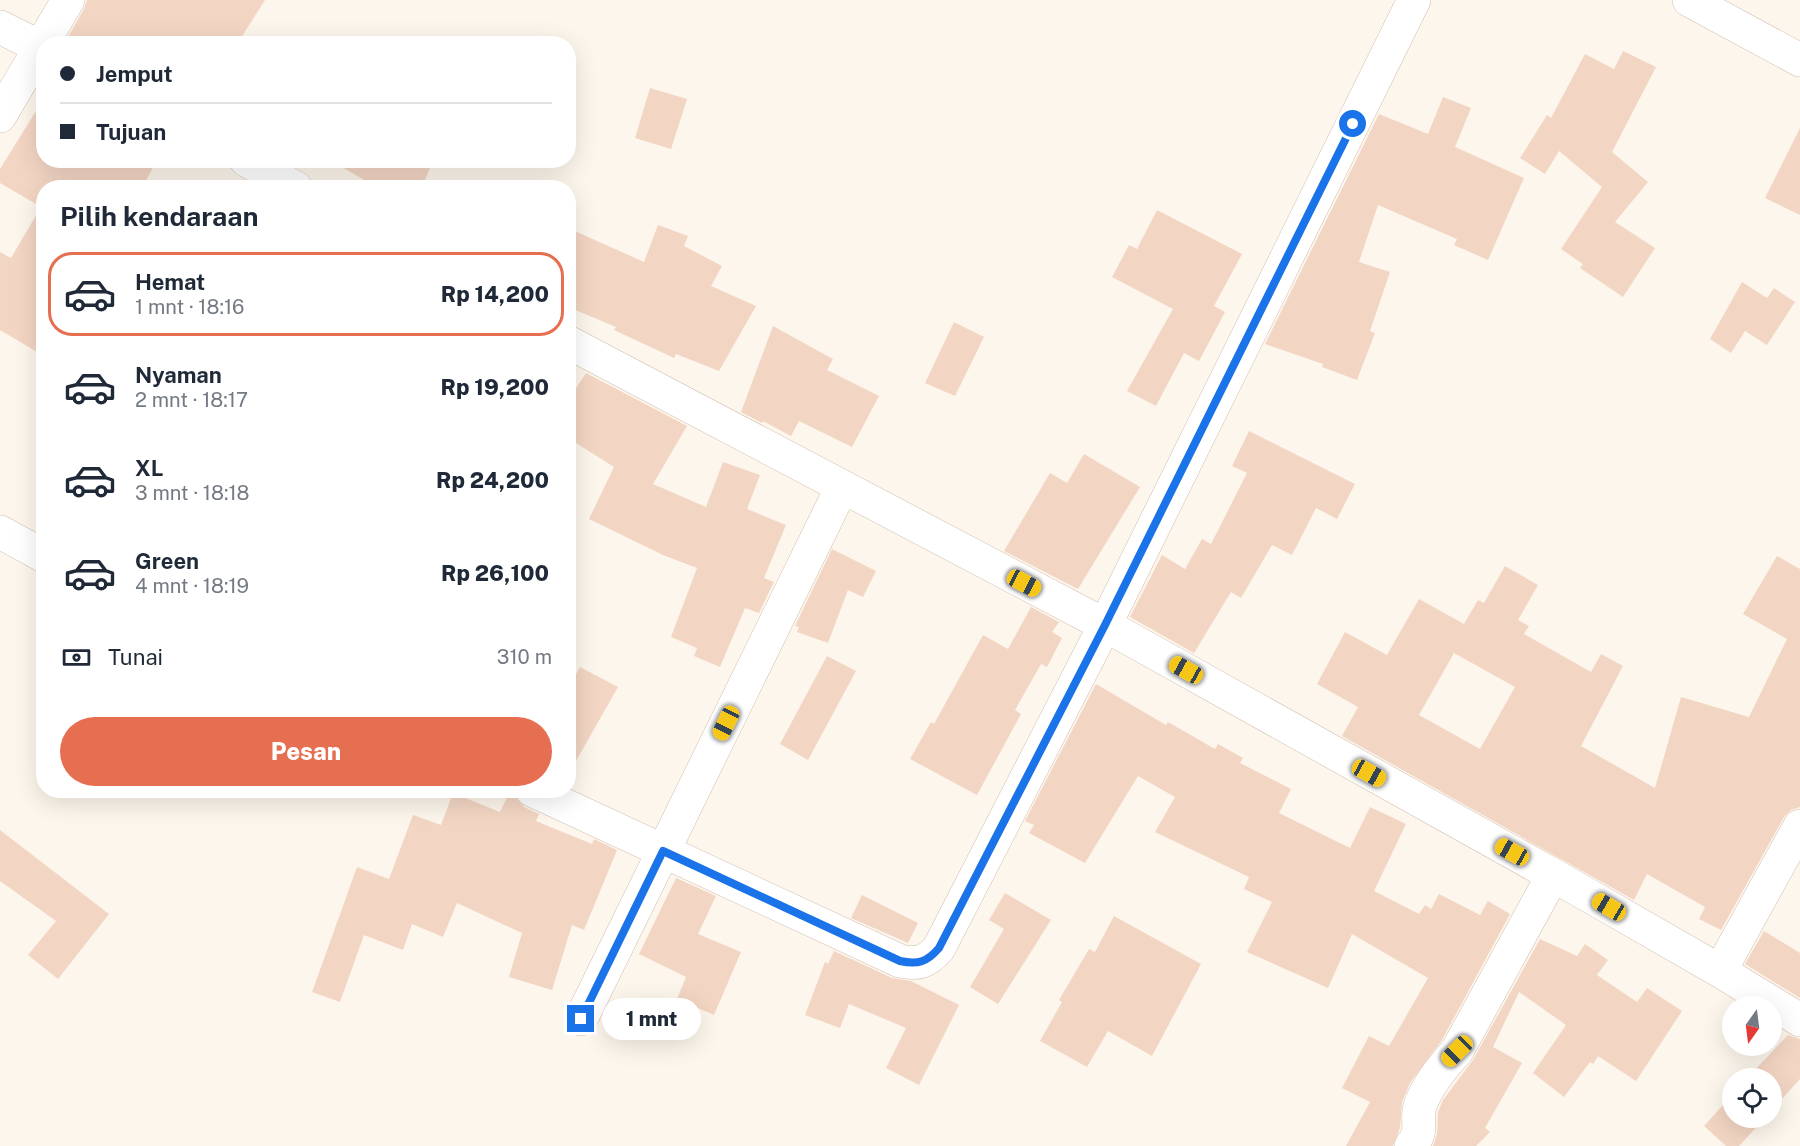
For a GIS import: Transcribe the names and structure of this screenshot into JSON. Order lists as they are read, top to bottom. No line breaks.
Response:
{"north":"bottom","page":{"banner":["Jemput","Tujuan"],"heading":"Pilih kendaraan","list":[{"name":"Hemat","note":"1 mnt · 18:16","value":"Rp 14,200"},{"name":"Nyaman","note":"2 mnt · 18:17","value":"Rp 19,200"},{"name":"XL","note":"3 mnt · 18:18","value":"Rp 24,200"},{"name":"Green","note":"4 mnt · 18:19","value":"Rp 26,100"}],"pay":["Tunai","310 m"],"buttons":"Pesan","bubble":"1 mnt"}}
